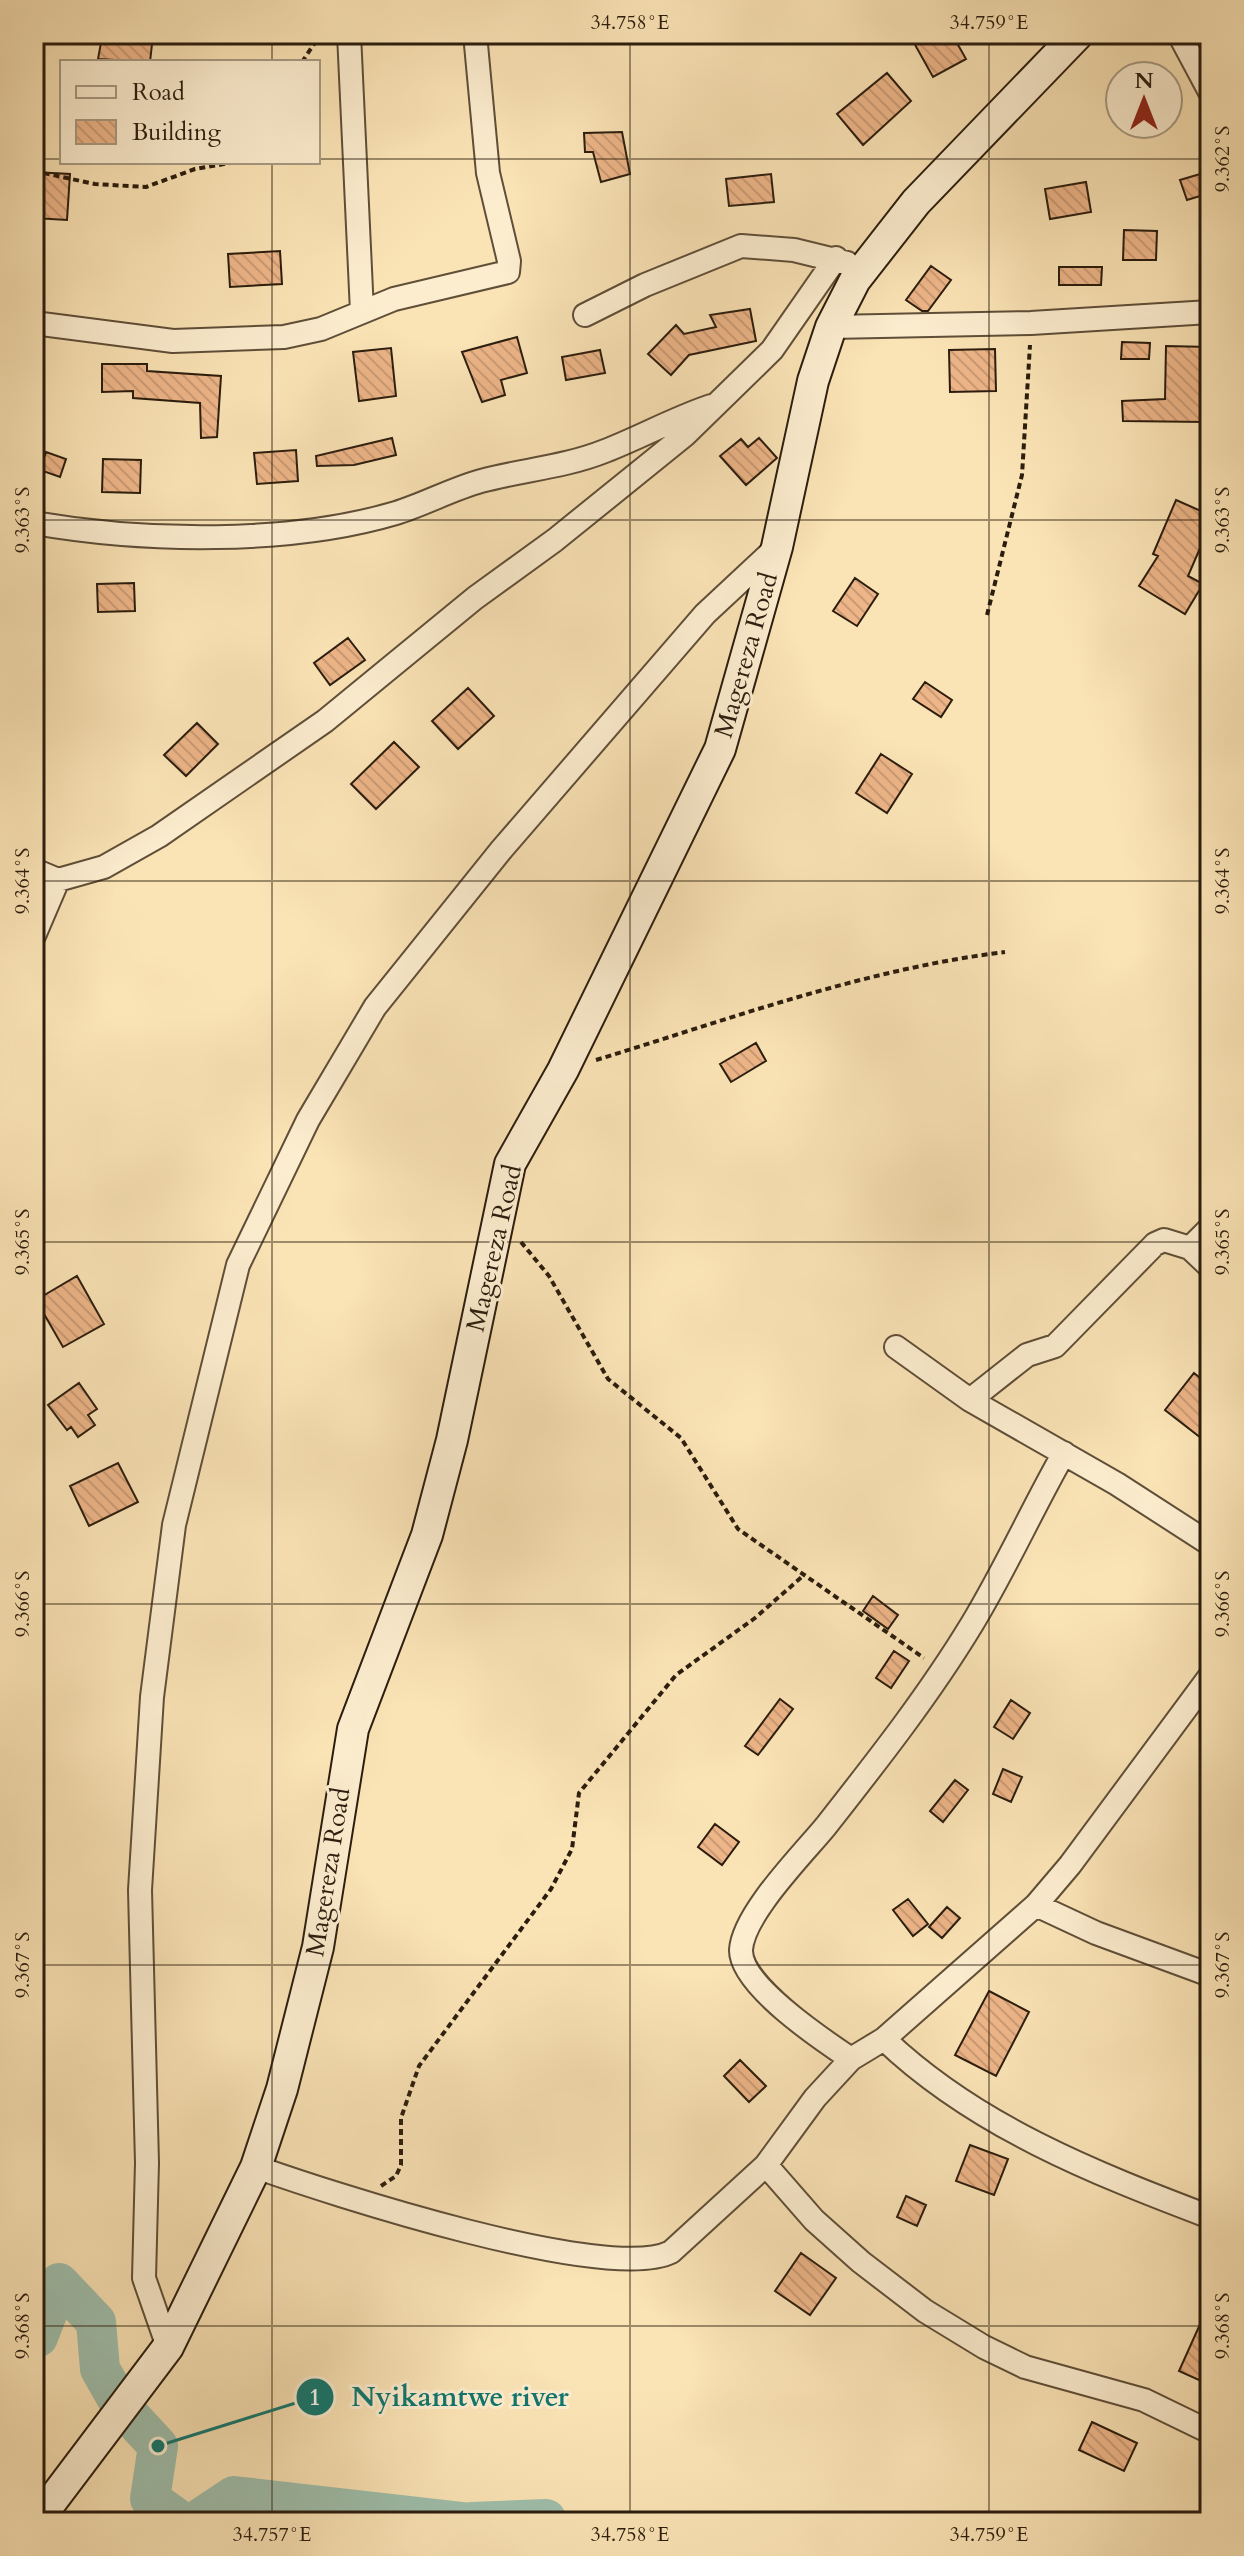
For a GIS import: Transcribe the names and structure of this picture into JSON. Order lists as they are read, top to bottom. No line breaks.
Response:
{"streets":{"street":["Magereza Road"]},"places":["Nyikamtwe river"],"legend":["Road","Building"],"north":"top","coordinates":["34.758°E","34.759°E","9.362°S","9.363°S","9.364°S","9.365°S","9.366°S","9.367°S","9.368°S","34.757°E"]}
